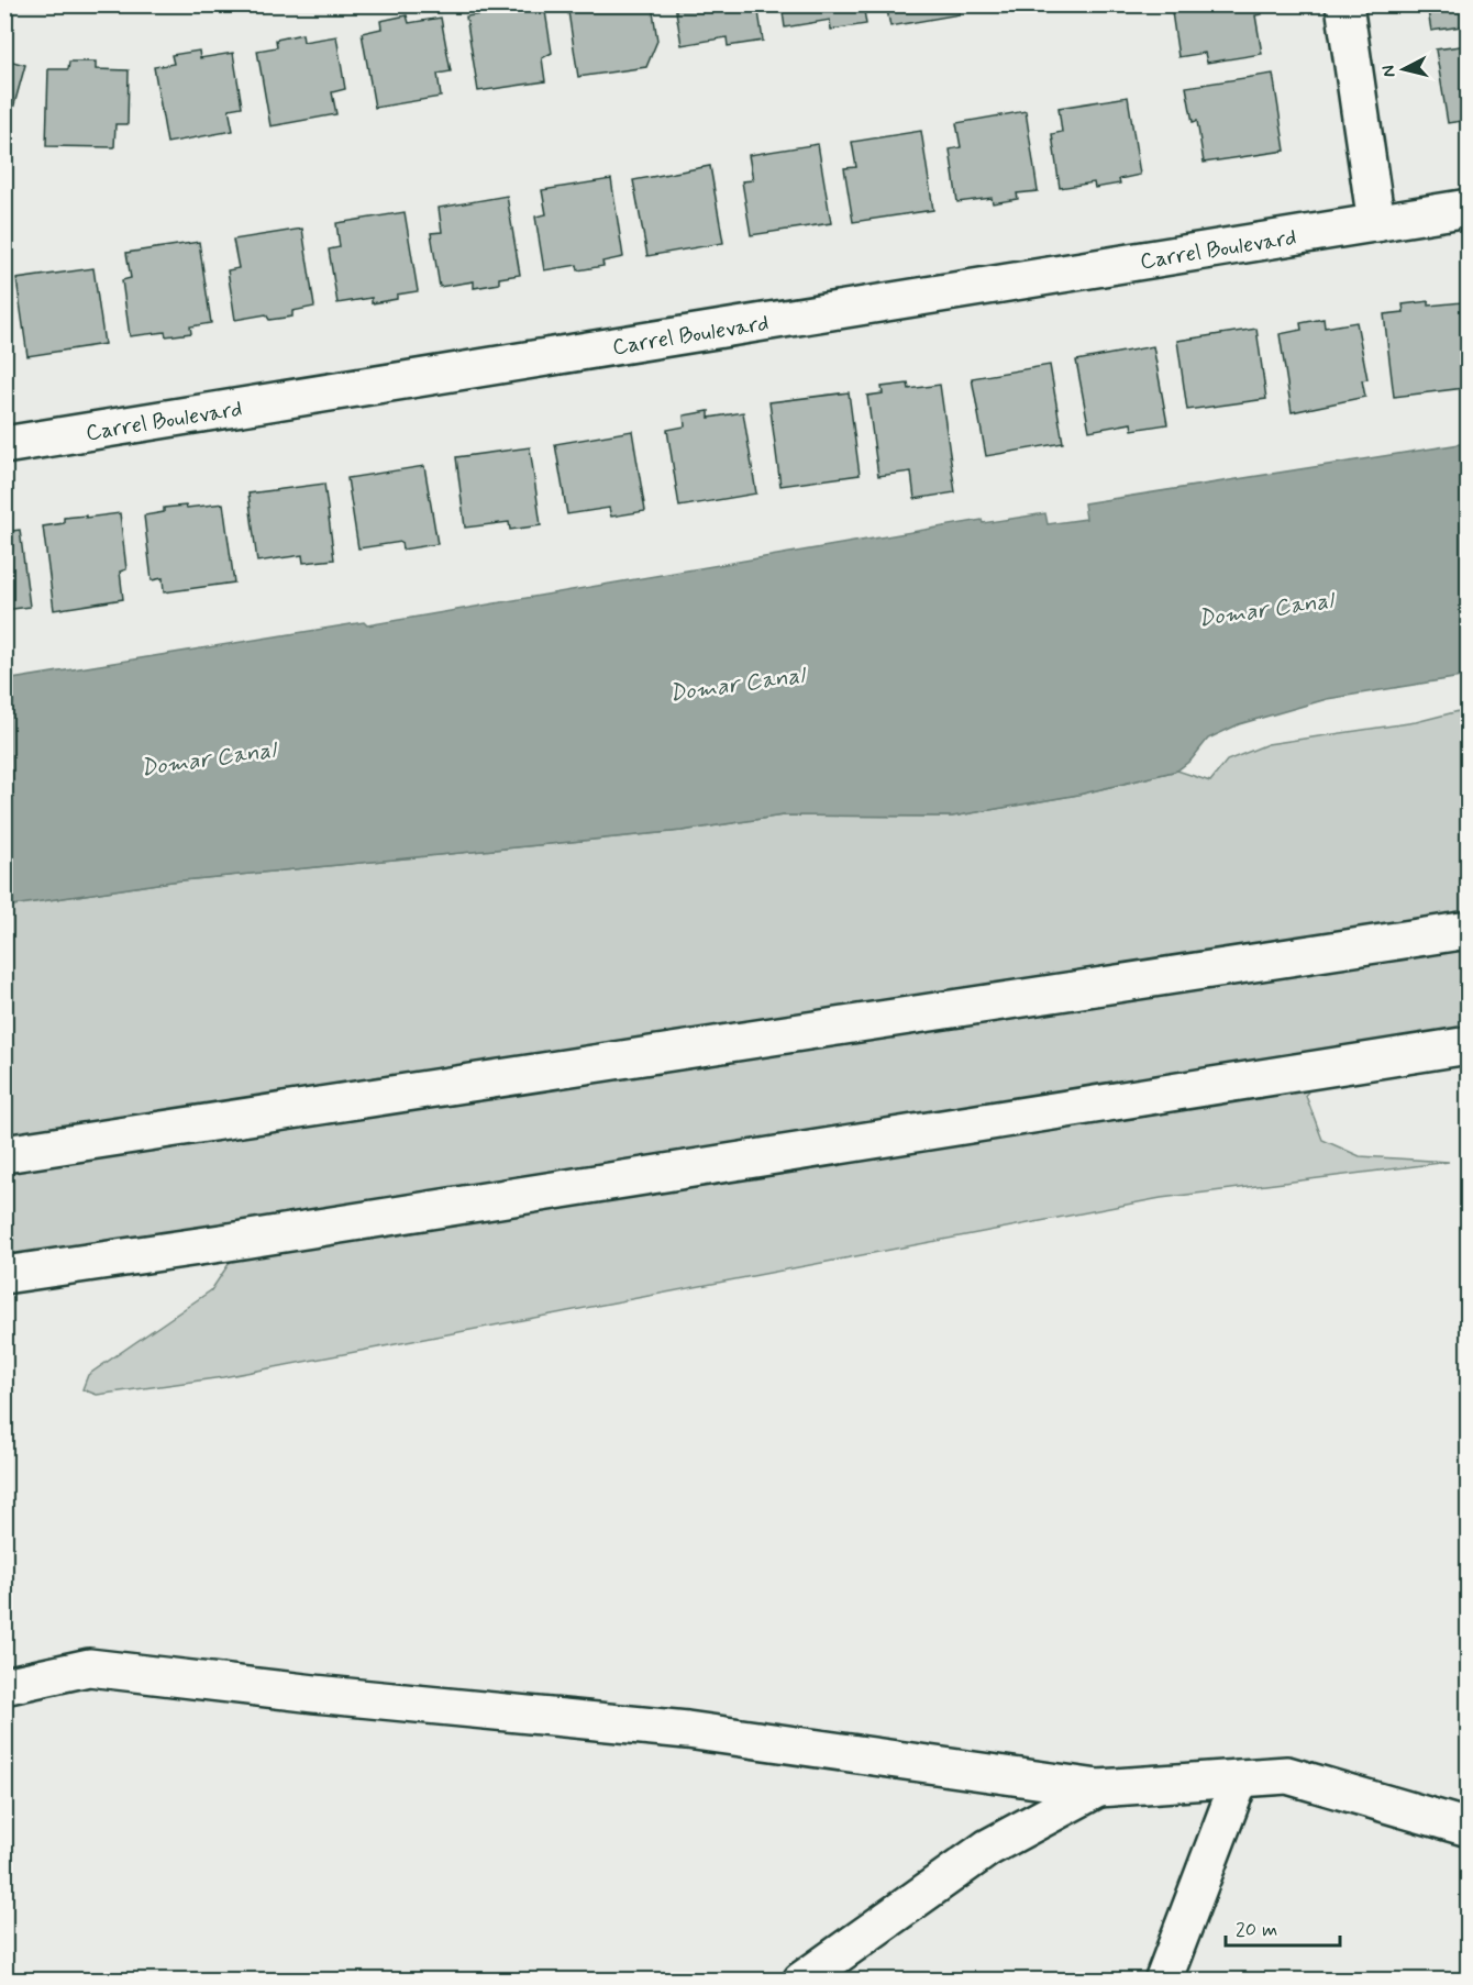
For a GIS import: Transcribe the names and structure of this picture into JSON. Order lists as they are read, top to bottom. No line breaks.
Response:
{"streets":{"street":["Carrel Boulevard"]},"water":["Domar Canal"],"scale_bar":"20 m","north":"left"}
